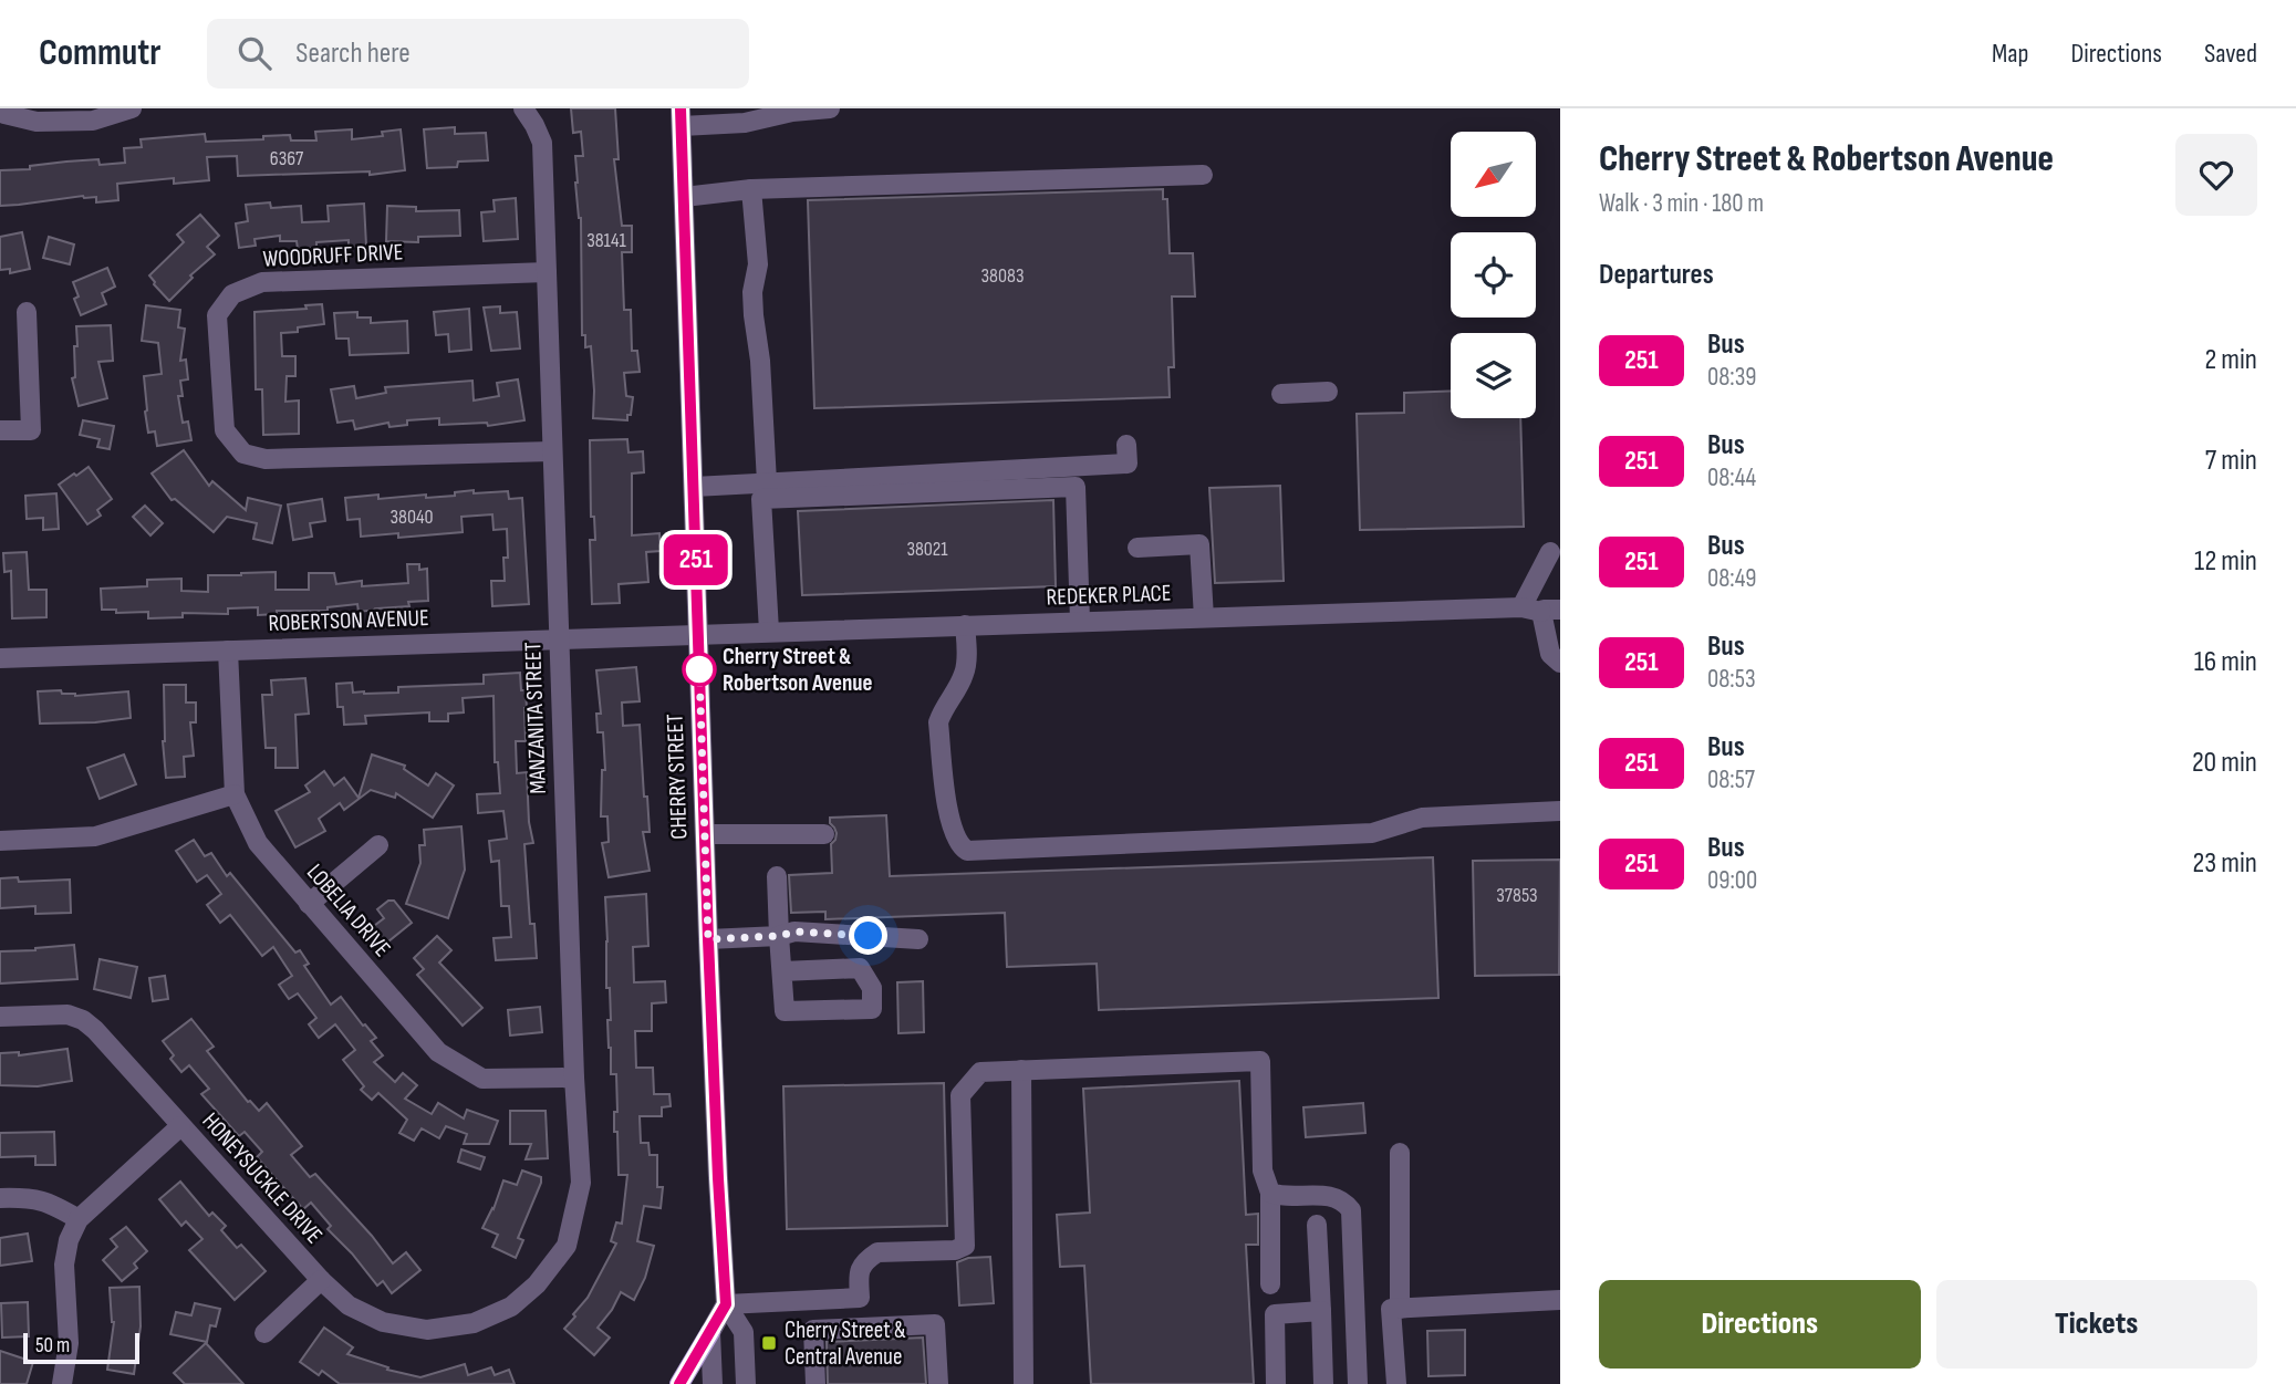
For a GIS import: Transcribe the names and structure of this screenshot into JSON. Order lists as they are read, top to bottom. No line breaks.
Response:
{"streets":{"street":["WOODRUFF DRIVE","REDEKER PLACE","ROBERTSON AVENUE","MANZANITA STREET","CHERRY STREET","LOBELIA DRIVE","HONEYSUCKLE DRIVE"]},"crossings":[["WOODRUFF DRIVE","MANZANITA STREET"],["REDEKER PLACE","ROBERTSON AVENUE"],["REDEKER PLACE","CHERRY STREET"],["ROBERTSON AVENUE","MANZANITA STREET"],["ROBERTSON AVENUE","CHERRY STREET"],["ROBERTSON AVENUE","LOBELIA DRIVE"],["MANZANITA STREET","LOBELIA DRIVE"],["MANZANITA STREET","HONEYSUCKLE DRIVE"]],"places":{"other":["Cherry Street & Robertson Avenue"],"transit":["Cherry Street & Central Avenue"]},"lines":["bus line 251"],"house_numbers":["6367","38141","38083","38040","38021","37853"],"scale_bar":"50 m","north":"bottom left","page":{"header":"Commutr","search":"Search here","nav":["Map","Directions","Saved"],"on_map":"251","heading":[["Cherry Street & Robertson Avenue","Walk · 3 min · 180 m"],"Departures"],"list":[{"mark":"251","name":"Bus","note":"08:39","value":"2 min"},{"mark":"251","name":"Bus","note":"08:44","value":"7 min"},{"mark":"251","name":"Bus","note":"08:49","value":"12 min"},{"mark":"251","name":"Bus","note":"08:53","value":"16 min"},{"mark":"251","name":"Bus","note":"08:57","value":"20 min"},{"mark":"251","name":"Bus","note":"09:00","value":"23 min"}],"buttons":["Directions","Tickets"],"scale":"50 m"}}
